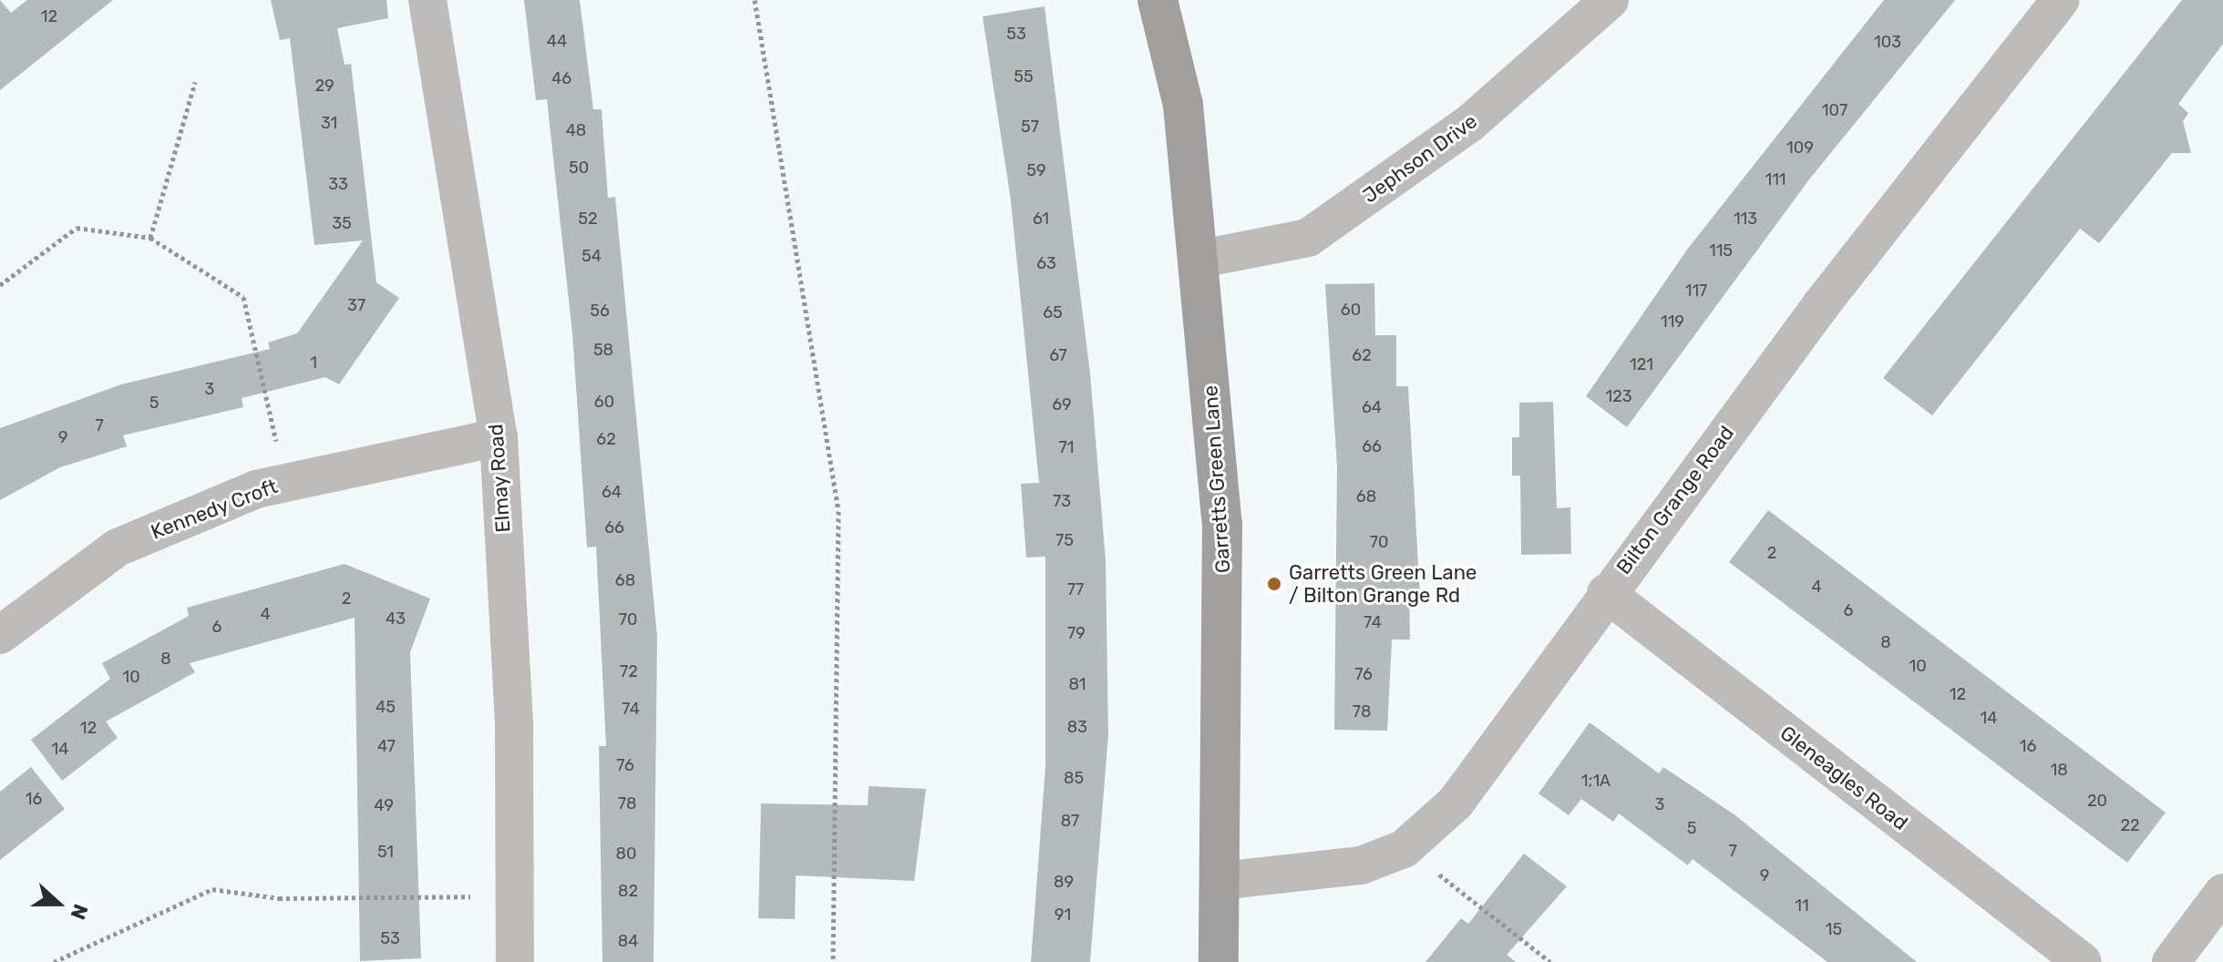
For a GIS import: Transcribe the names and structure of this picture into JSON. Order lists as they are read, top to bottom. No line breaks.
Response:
{"streets":{"street":["Jephson Drive","Elmay Road","Garretts Green Lane","Bilton Grange Road","Kennedy Croft","Gleneagles Road"]},"crossings":[["Jephson Drive","Garretts Green Lane"],["Elmay Road","Kennedy Croft"],["Garretts Green Lane","Bilton Grange Road"],["Bilton Grange Road","Gleneagles Road"]],"places":["Garretts Green Lane / Bilton Grange Rd"],"house_numbers":["12","53","44","103","55","46","29","107","31","57","48","109","50","59","111","33","52","61","113","35","115","54","63","117","37","60","56","65","119","58","67","62","1","121","3","123","60","5","69","64","7","9","62","66","71","64","68","73","66","75","70","2","68","4","77","2","6","4","43","70","74","6","79","8","8","10","72","76","10","81","12","45","74","78","14","83","12","47","16","14","76","18","85","1;1A","16","20","78","3","49","87","22","5","7","51","80","9","89","82","11","91","15","53","84"],"north":"right"}
